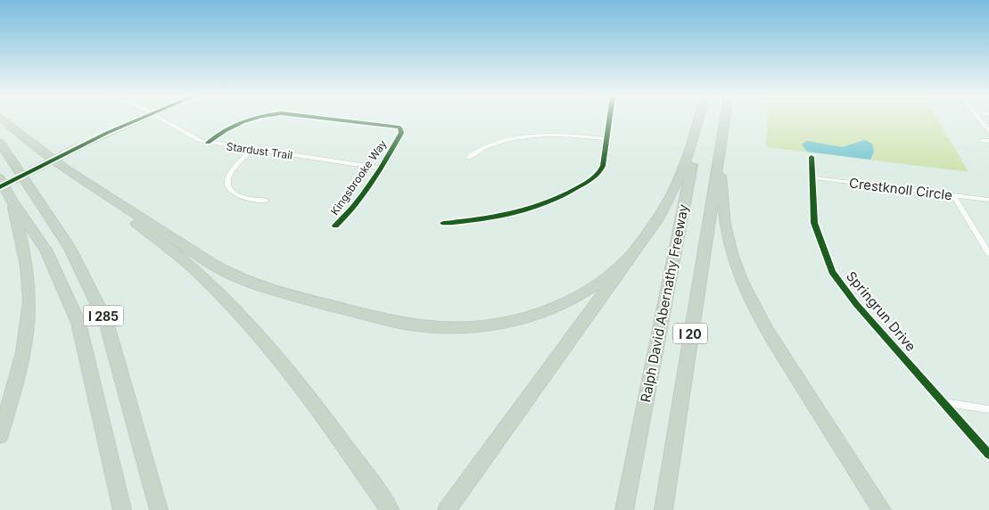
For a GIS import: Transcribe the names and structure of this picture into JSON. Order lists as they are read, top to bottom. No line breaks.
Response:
{"streets":{"highway":["Ralph David Abernathy Freeway","I 285","I 20"],"street":["Stardust Trail","Kingsbrooke Way","Crestknoll Circle","Springrun Drive"]},"crossings":[["Stardust Trail","Kingsbrooke Way"],["Crestknoll Circle","Springrun Drive"]]}
